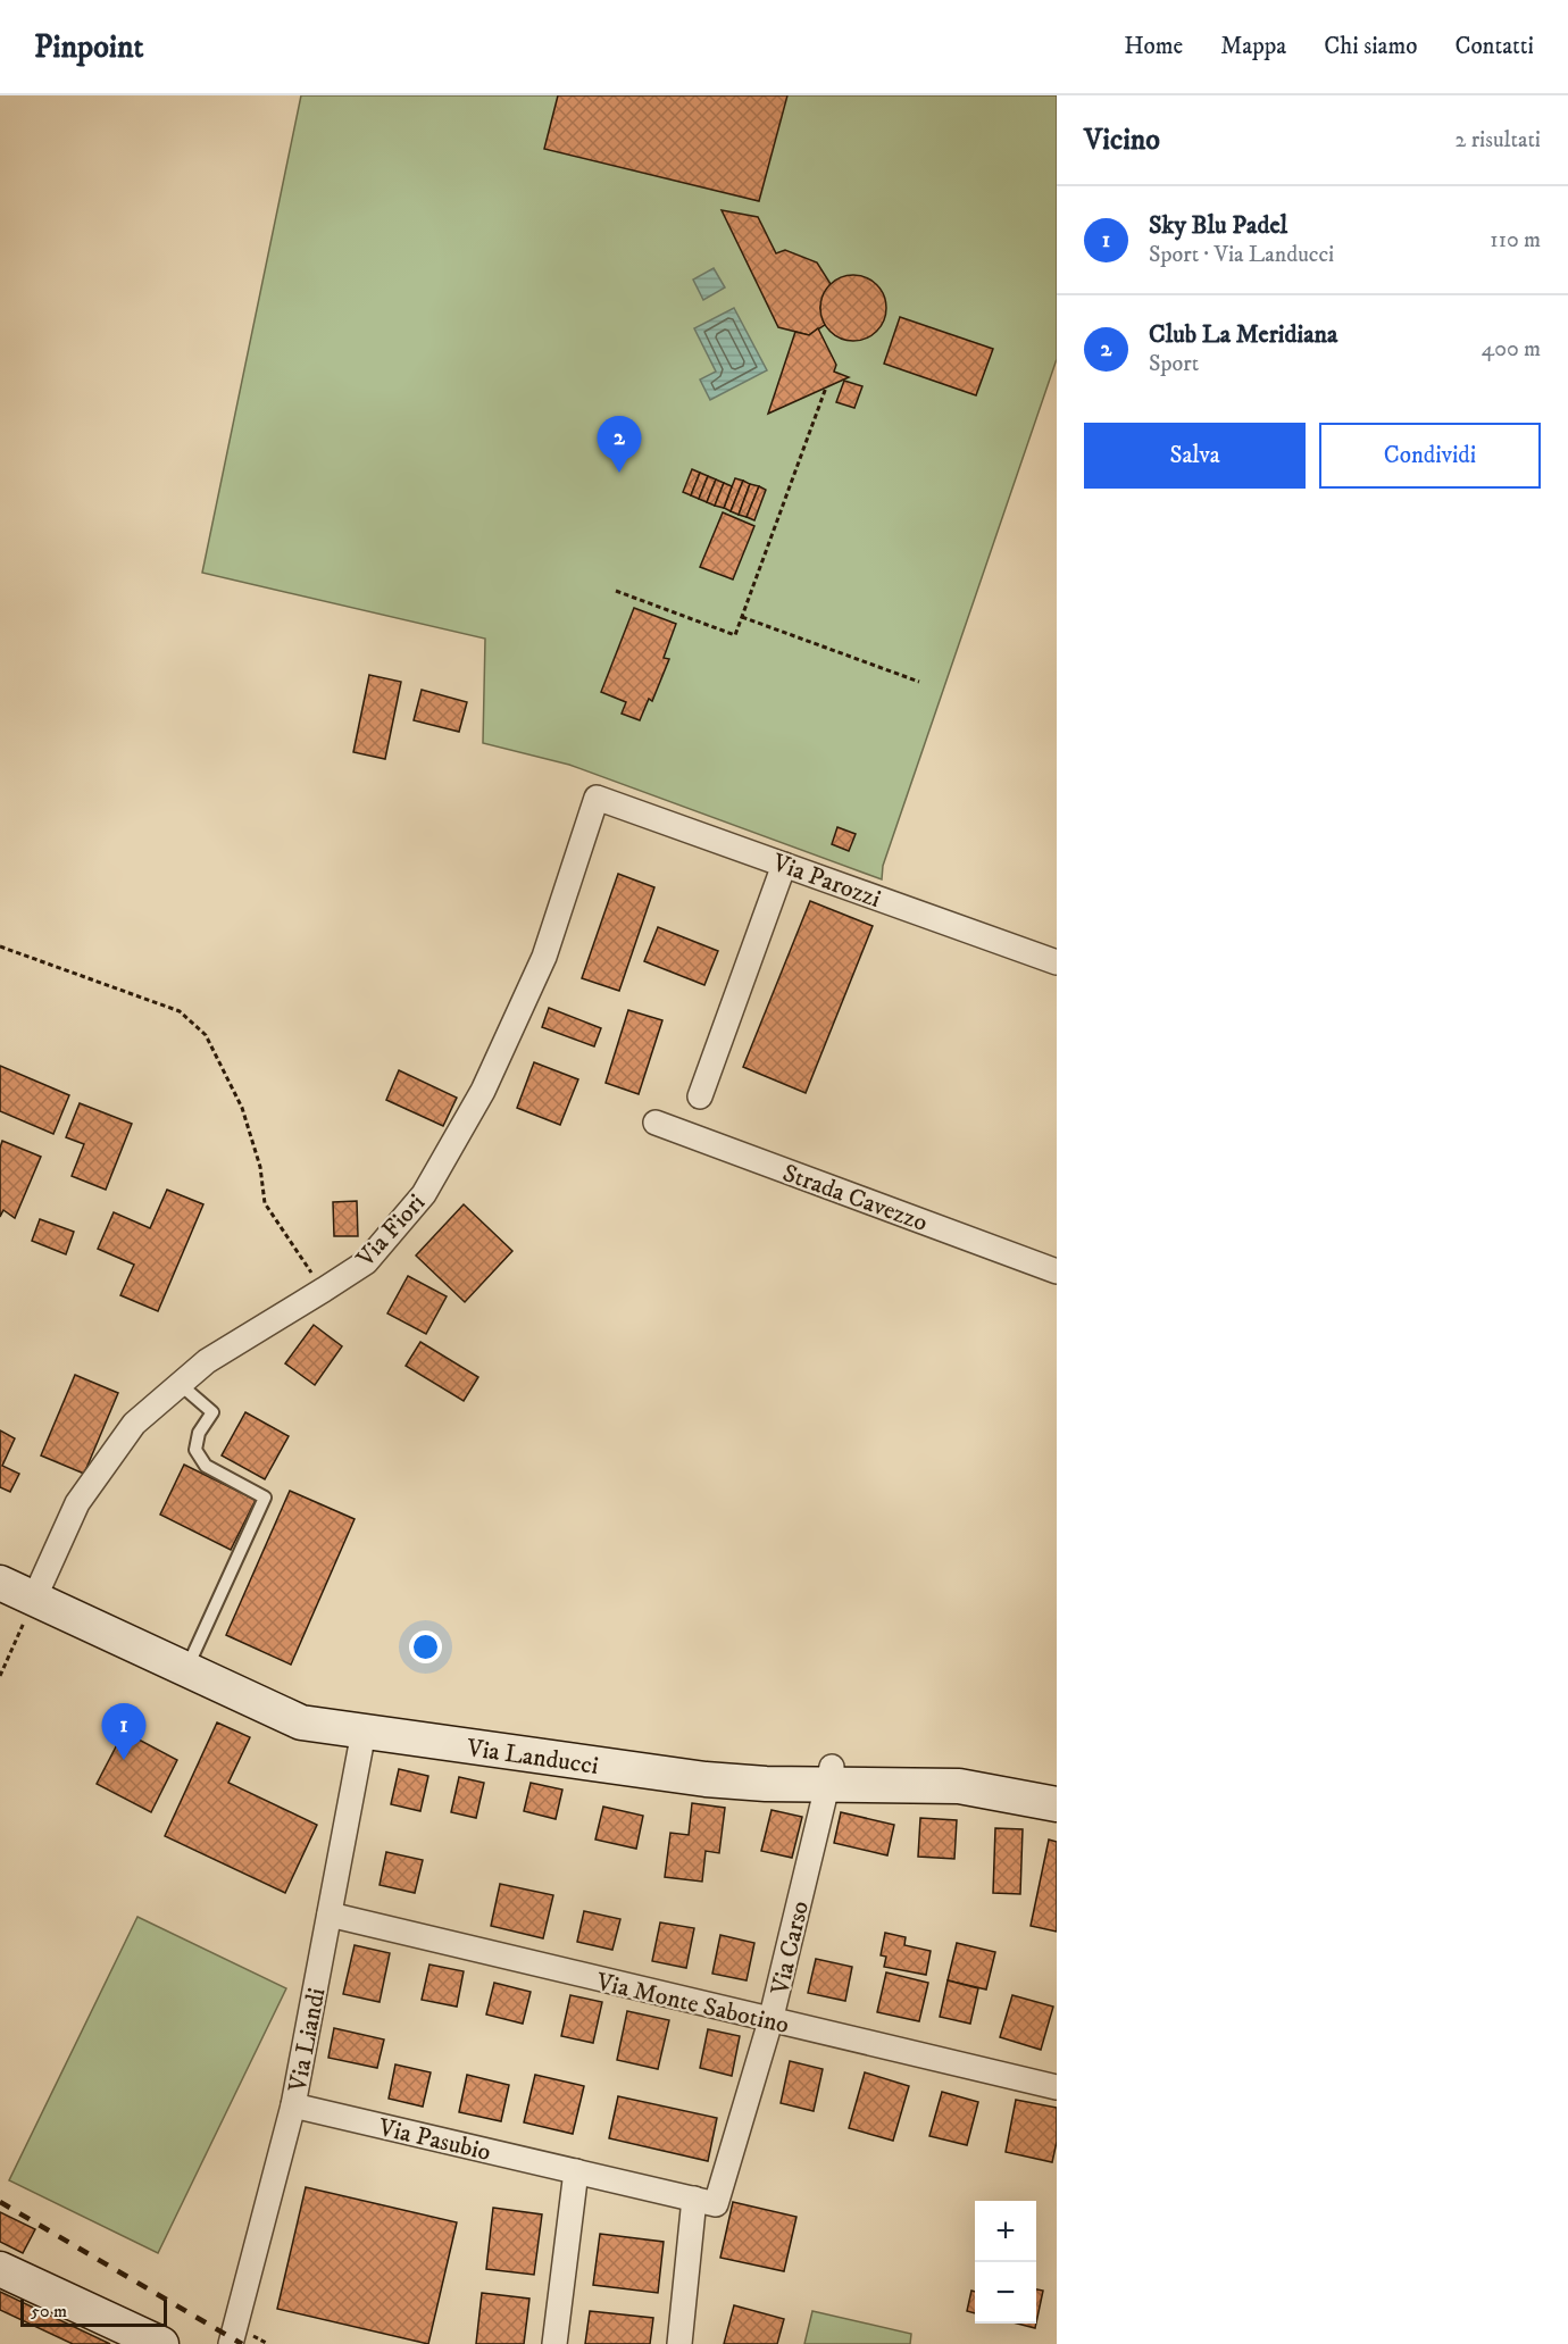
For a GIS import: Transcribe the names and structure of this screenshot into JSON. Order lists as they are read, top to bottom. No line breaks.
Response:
{"streets":{"street":["Via Parozzi","Strada Cavezzo","Via Fiori","Via Landucci","Via Carso","Via Monte Sabotino","Via Liandi","Via Pasubio"]},"crossings":[["Via Parozzi","Via Fiori"],["Via Fiori","Via Landucci"],["Via Landucci","Via Carso"],["Via Landucci","Via Liandi"],["Via Carso","Via Monte Sabotino"],["Via Carso","Via Pasubio"],["Via Monte Sabotino","Via Liandi"],["Via Liandi","Via Pasubio"]],"scale_bar":"50 m","page":{"header":"Pinpoint","nav":["Home","Mappa","Chi siamo","Contatti"],"heading":["Vicino","2 risultati"],"list":[{"mark":"1","name":"Sky Blu Padel","note":"Sport · Via Landucci","value":"110 m"},{"mark":"2","name":"Club La Meridiana","note":"Sport","value":"400 m"}],"buttons":["Salva","Condividi"],"pins":["2","1"],"map_buttons":["+","−"],"scale":"50 m"}}
